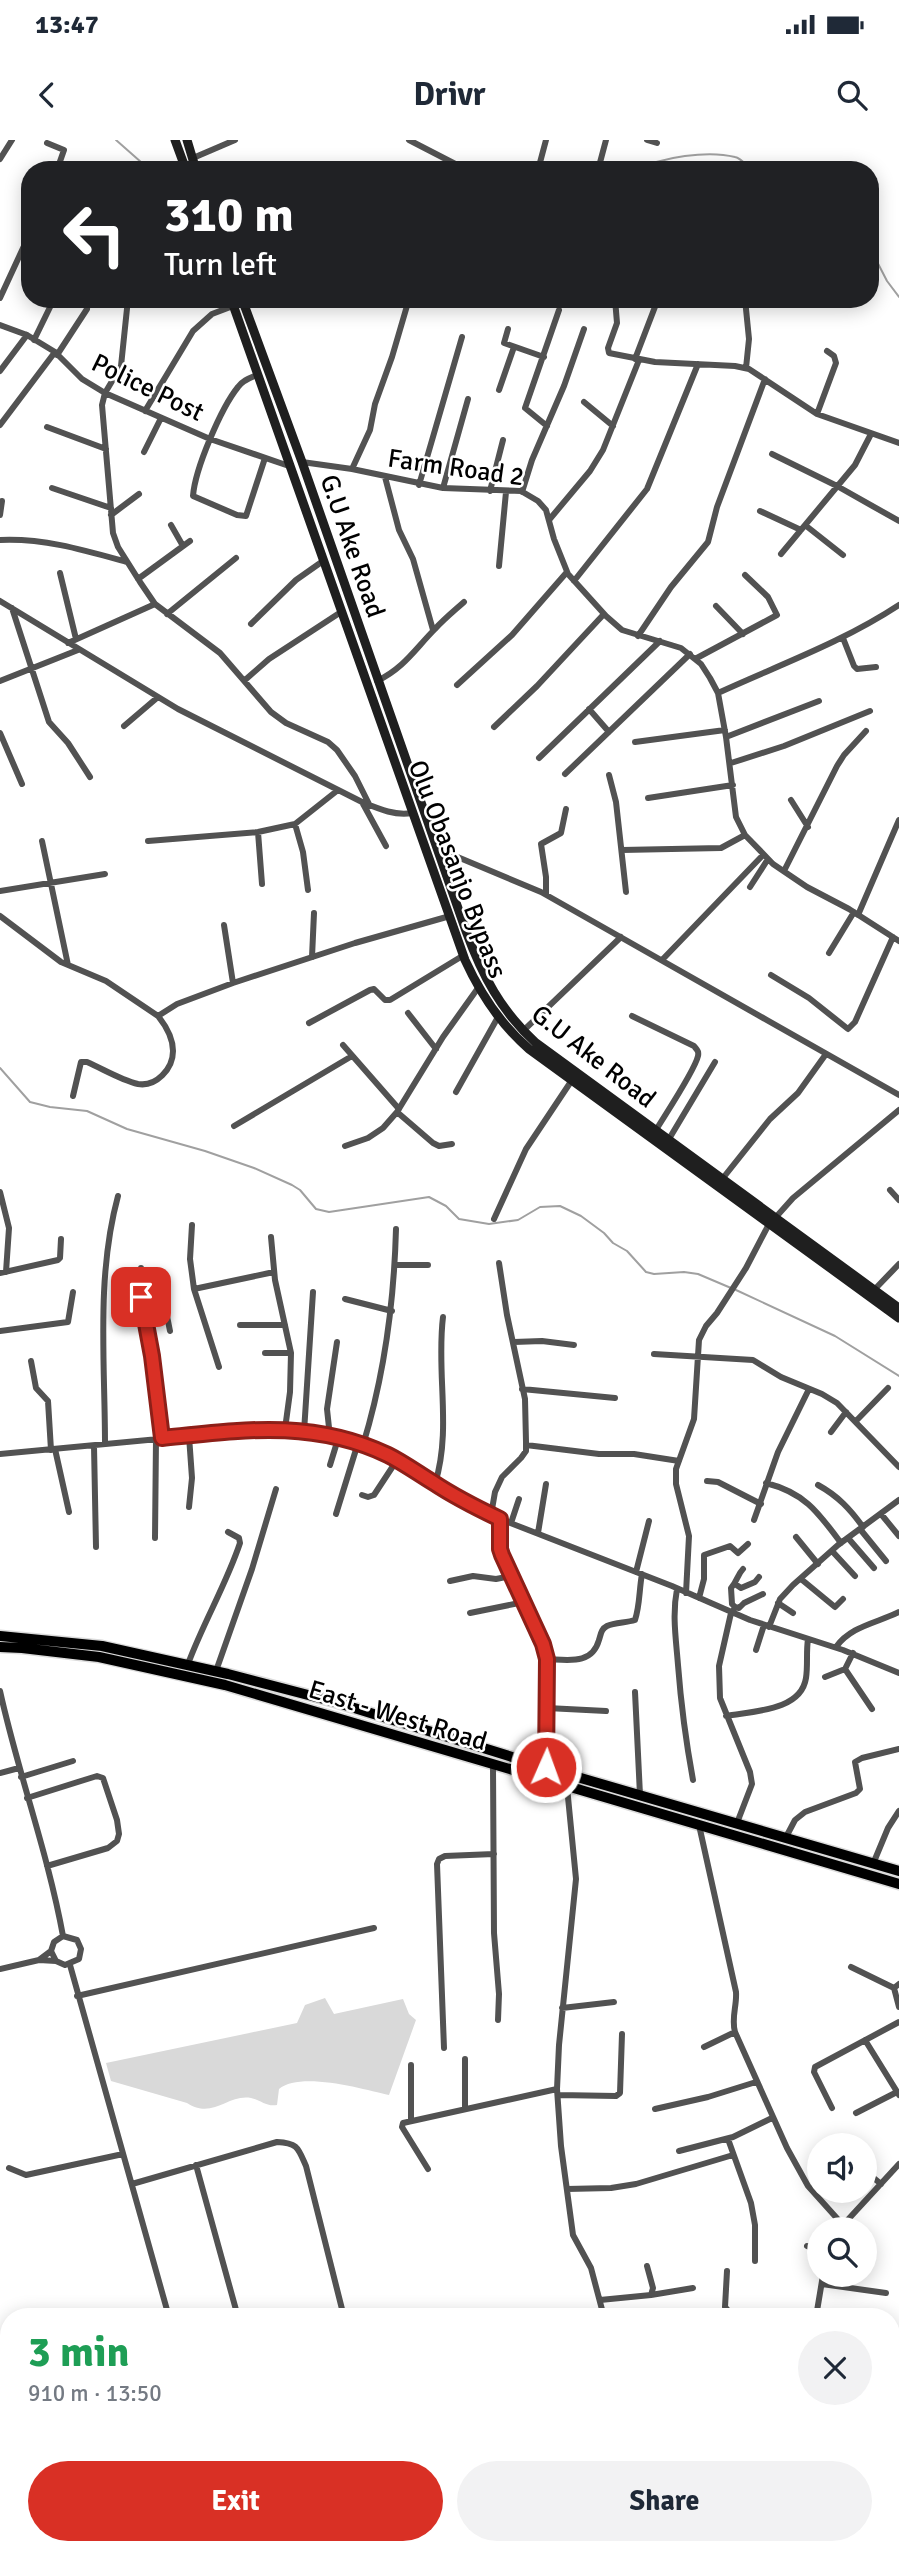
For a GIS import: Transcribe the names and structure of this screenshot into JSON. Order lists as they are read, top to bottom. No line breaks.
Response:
{"streets":{"main road":["G.U Ake Road","Olu Obasanjo Bypass","East - West Road"],"street":["Police Post","Farm Road 2"]},"crossings":[["Police Post","Olu Obasanjo Bypass"],["Farm Road 2","G.U Ake Road"],["G.U Ake Road","Olu Obasanjo Bypass"]],"page":{"status":"13:47","header":"Drivr","turn":["310 m","Turn left"],"heading":["3 min","910 m · 13:50"],"buttons":["Exit","Share"]}}
